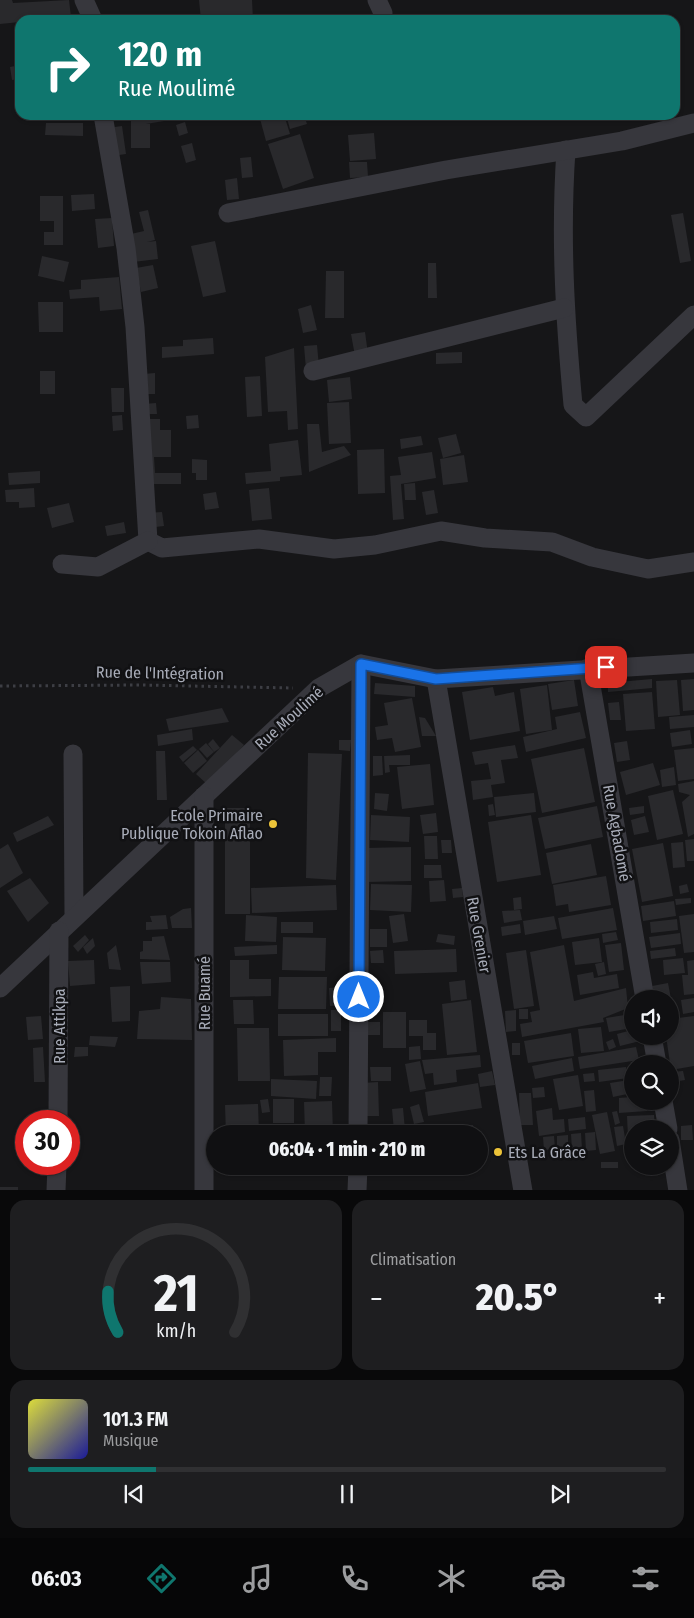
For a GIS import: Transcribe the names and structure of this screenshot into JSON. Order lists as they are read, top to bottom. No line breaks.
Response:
{"streets":{"street":["Rue Moulimé","Rue Agbadomé","Rue Grenier","Rue Buamé","Rue Attikpa"],"path":["Rue de l'Intégration"]},"crossings":[["Rue de l'Intégration","Rue Moulimé"],["Rue Moulimé","Rue Buamé"],["Rue Moulimé","Rue Attikpa"]],"places":["Ecole Primaire Publique Tokoin Aflao","Ets La Grâce"],"page":{"turn":["120 m","Rue Moulimé"],"limit":"30","trip":"06:04 · 1 min · 210 m","tile":"Climatisation","heat":["−","20.5°","+"],"song":["101.3 FM","Musique"],"tabs":"06:03","gauge":["21","km/h"]}}
